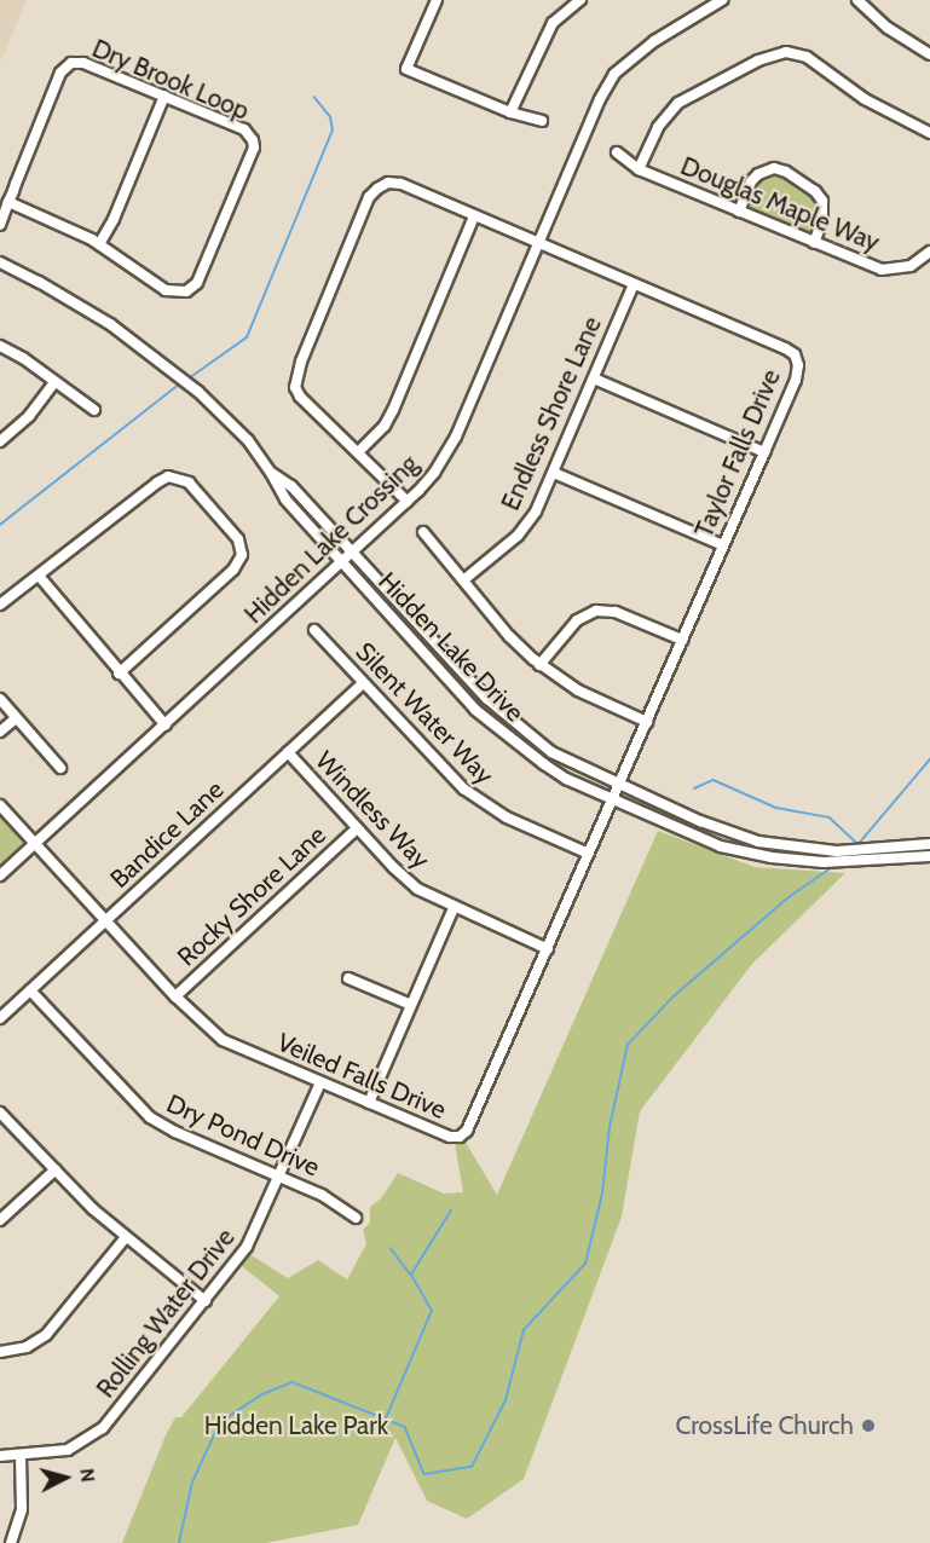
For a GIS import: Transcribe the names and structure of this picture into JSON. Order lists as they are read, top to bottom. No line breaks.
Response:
{"streets":{"street":["Dry Brook Loop","Douglas Maple Way","Endless Shore Lane","Taylor Falls Drive","Hidden Lake Crossing","Hidden Lake Drive","Silent Water Way","Windless Way","Bandice Lane","Rocky Shore Lane","Veiled Falls Drive","Dry Pond Drive","Rolling Water Drive"]},"crossings":[["Endless Shore Lane","Taylor Falls Drive"],["Taylor Falls Drive","Hidden Lake Crossing"],["Taylor Falls Drive","Hidden Lake Drive"],["Taylor Falls Drive","Veiled Falls Drive"],["Hidden Lake Crossing","Hidden Lake Drive"],["Hidden Lake Crossing","Veiled Falls Drive"],["Hidden Lake Drive","Veiled Falls Drive"],["Silent Water Way","Bandice Lane"],["Silent Water Way","Veiled Falls Drive"],["Windless Way","Bandice Lane"],["Windless Way","Rocky Shore Lane"],["Windless Way","Veiled Falls Drive"],["Bandice Lane","Veiled Falls Drive"],["Bandice Lane","Dry Pond Drive"],["Rocky Shore Lane","Veiled Falls Drive"],["Veiled Falls Drive","Rolling Water Drive"],["Dry Pond Drive","Rolling Water Drive"]],"parks":["Hidden Lake Park"],"places":["CrossLife Church"],"north":"right"}
